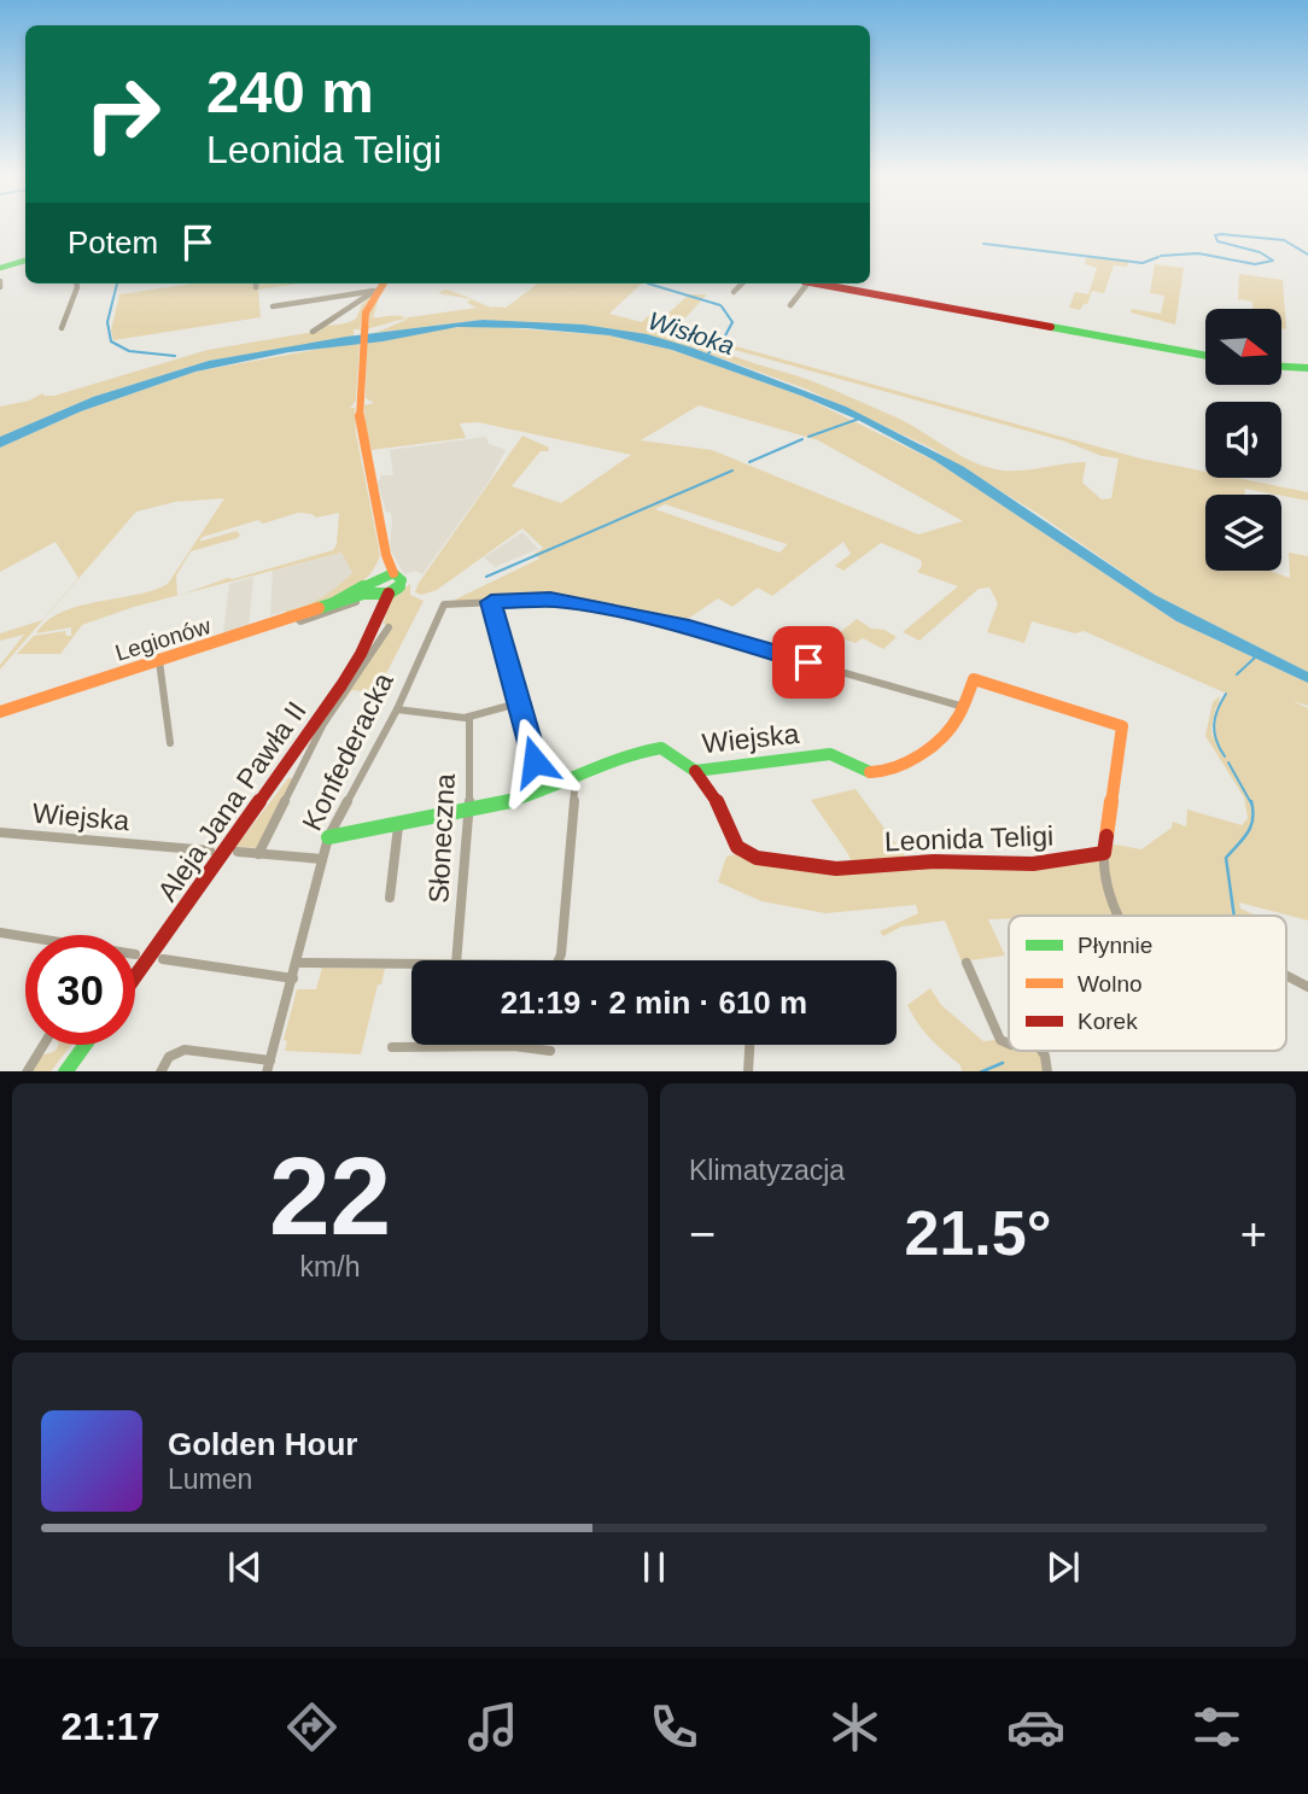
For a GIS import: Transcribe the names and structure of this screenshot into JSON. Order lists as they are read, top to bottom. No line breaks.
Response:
{"streets":{"street":["Legionów","Wiejska","Konfederacka","Aleja Jana Pawła II","Słoneczna","Leonida Teligi"]},"crossings":[["Wiejska","Konfederacka"],["Wiejska","Słoneczna"],["Wiejska","Leonida Teligi"]],"water":["Wisłoka"],"legend":["Płynnie","Wolno","Korek"],"north":"right","page":{"turn":["240 m","Leonida Teligi"],"then":"Potem","limit":"30","trip":"21:19 · 2 min · 610 m","tile":[["22","km/h"],"Klimatyzacja"],"heat":["−","21.5°","+"],"song":["Golden Hour","Lumen"],"tabs":"21:17"}}
